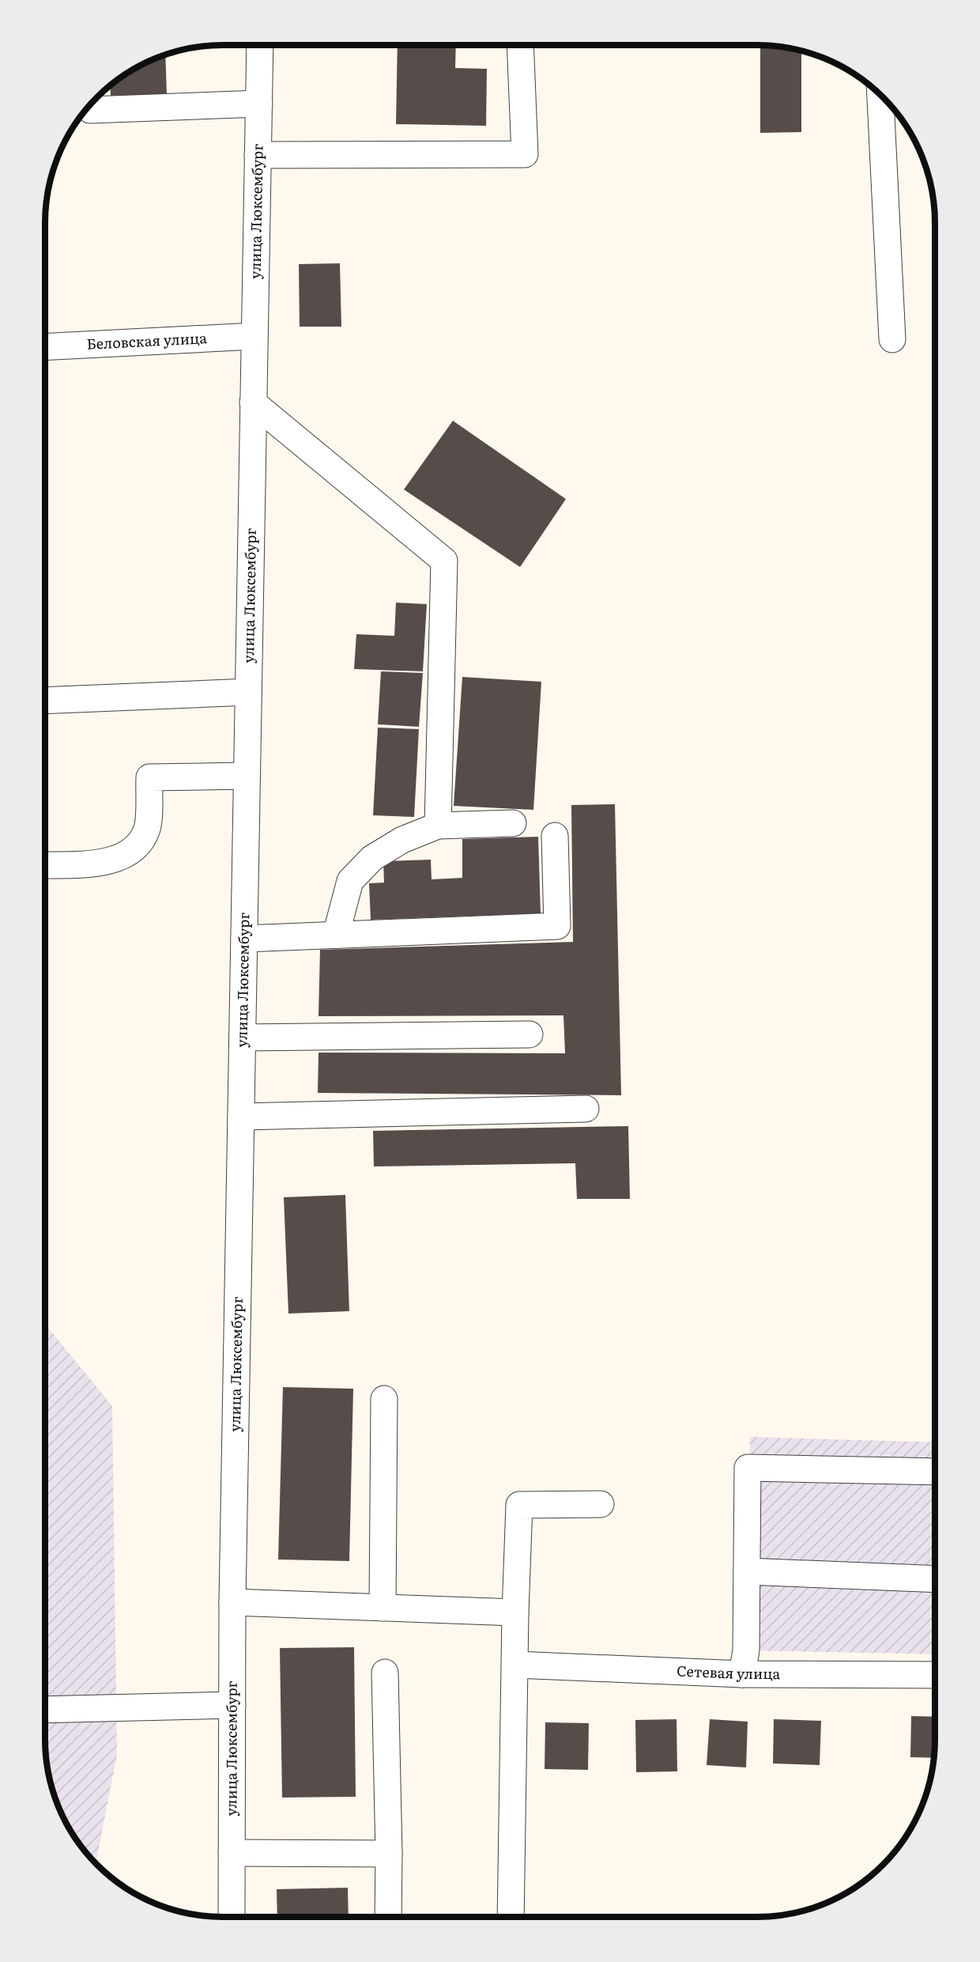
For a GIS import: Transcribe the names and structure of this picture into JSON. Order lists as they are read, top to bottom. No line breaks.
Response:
{"streets":{"street":["улица Люксембург","Беловская улица","Сетевая улица"]},"crossings":[["улица Люксембург","Беловская улица"]]}
